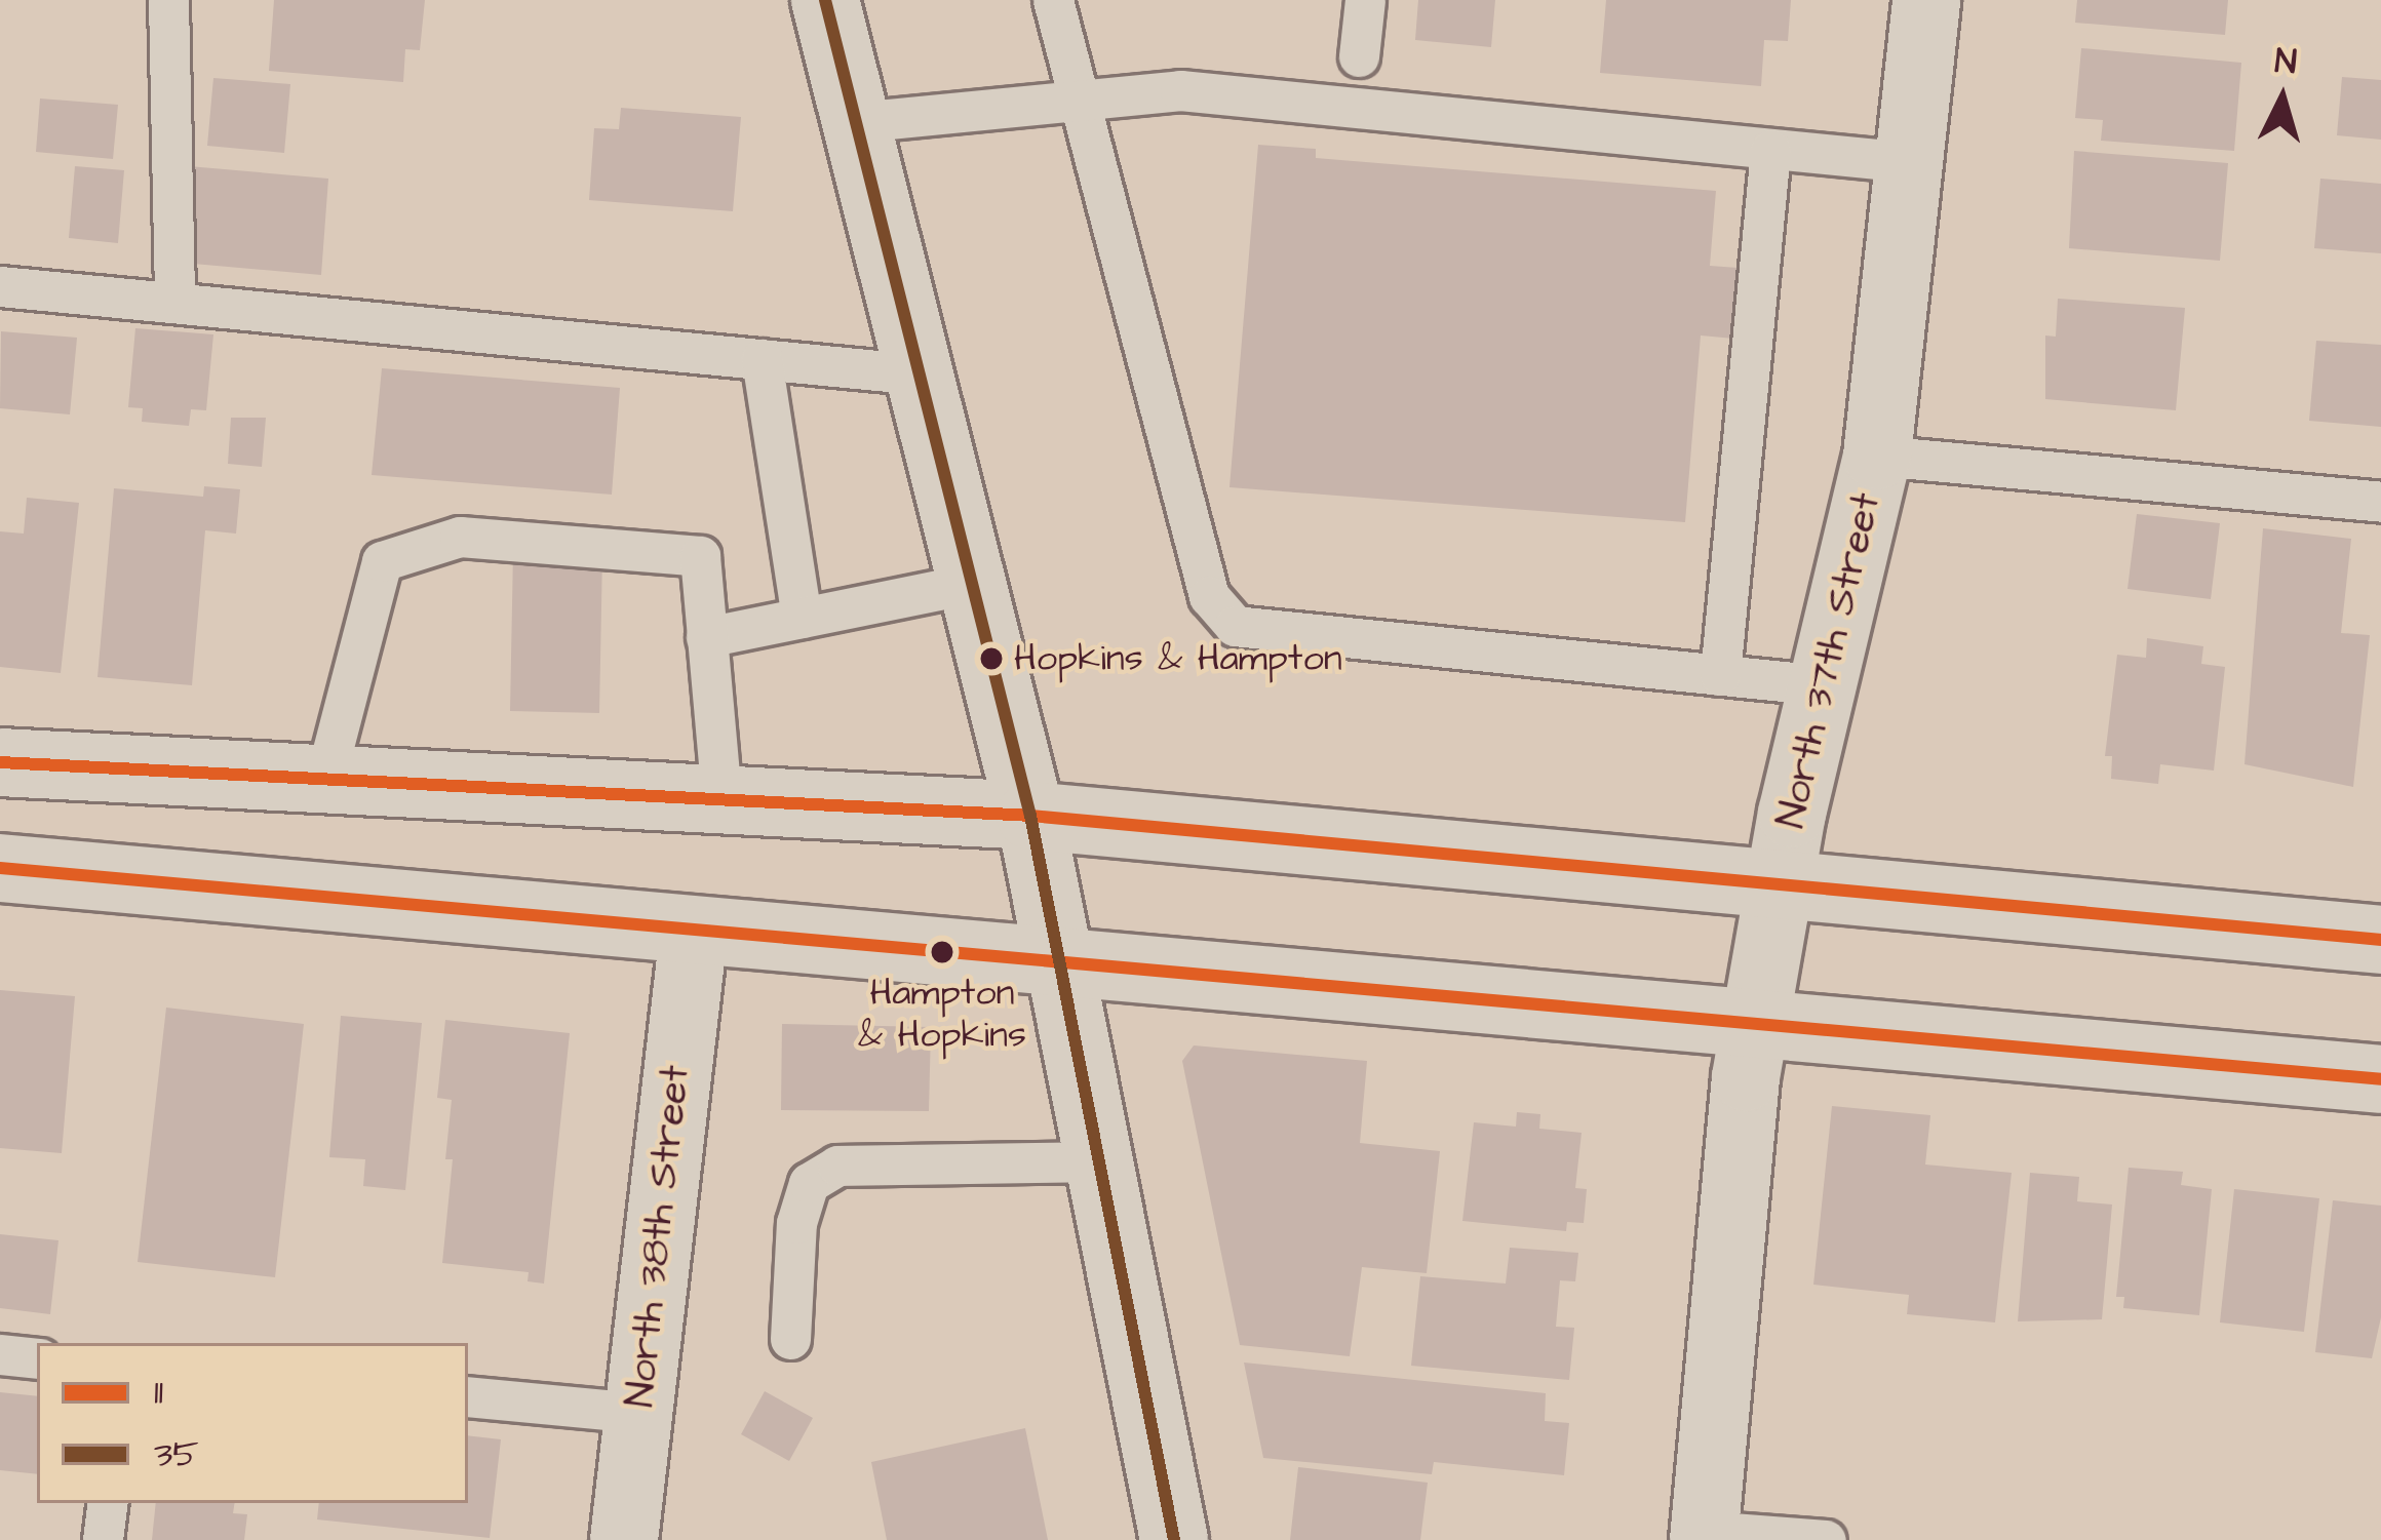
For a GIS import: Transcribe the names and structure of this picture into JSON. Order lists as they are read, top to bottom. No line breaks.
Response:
{"streets":{"main road":["North 37th Street","North 38th Street"]},"places":["Hopkins & Hampton","Hampton & Hopkins"],"lines":["transit line 35","transit line 11"],"legend":["11","35"],"north":"top"}
